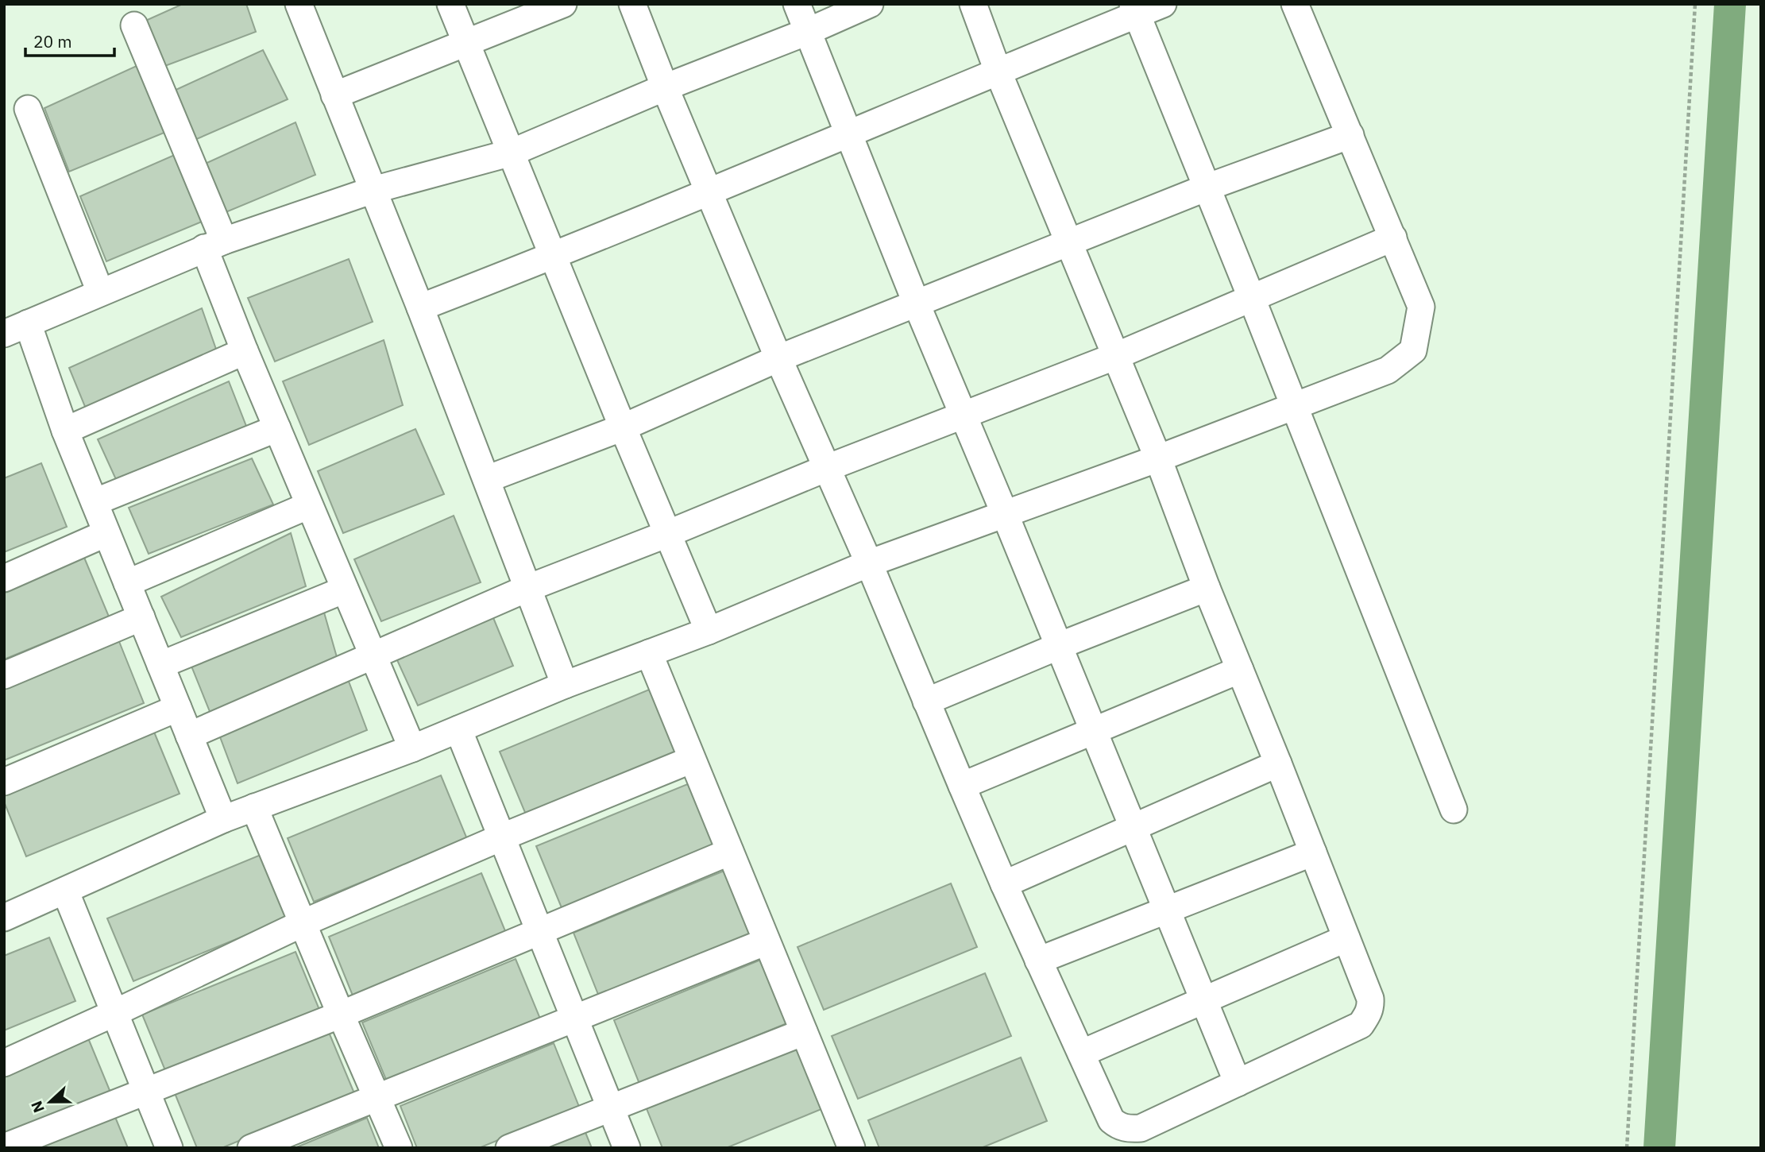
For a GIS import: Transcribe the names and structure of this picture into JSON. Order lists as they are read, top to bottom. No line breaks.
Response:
{"scale_bar":"20 m","north":"left"}
